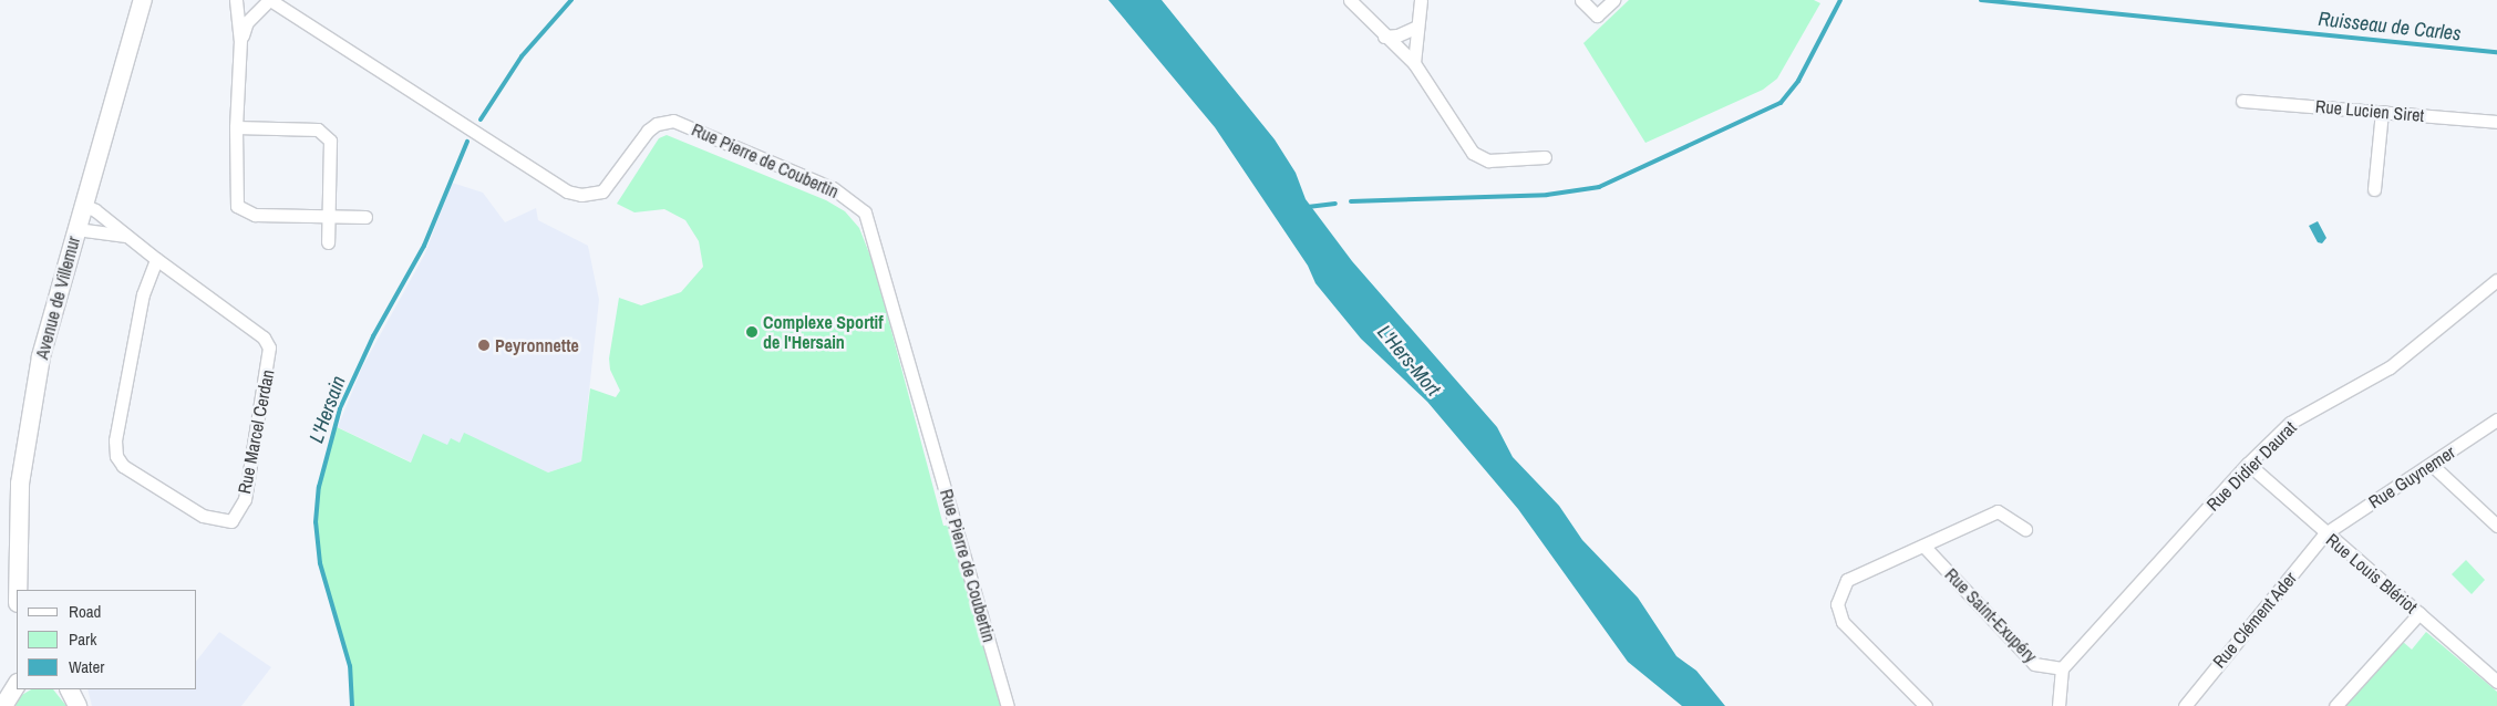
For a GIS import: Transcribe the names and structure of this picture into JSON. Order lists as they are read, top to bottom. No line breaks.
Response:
{"streets":{"main road":["Avenue de Villemur"],"street":["Rue Lucien Siret","Rue Pierre de Coubertin","Rue Marcel Cerdan","Rue Didier Daurat","Rue Guynemer","Rue Louis Blériot","Rue Saint-Exupéry","Rue Clément Ader"]},"crossings":[["Avenue de Villemur","Rue Marcel Cerdan"],["Rue Didier Daurat","Rue Louis Blériot"],["Rue Didier Daurat","Rue Saint-Exupéry"],["Rue Guynemer","Rue Louis Blériot"],["Rue Guynemer","Rue Clément Ader"],["Rue Louis Blériot","Rue Clément Ader"]],"water":["Ruisseau de Carles","L'Hers-Mort","L'Hersain"],"places":["Complexe Sportif de l'Hersain","Peyronnette"],"legend":["Road","Park","Water"]}
